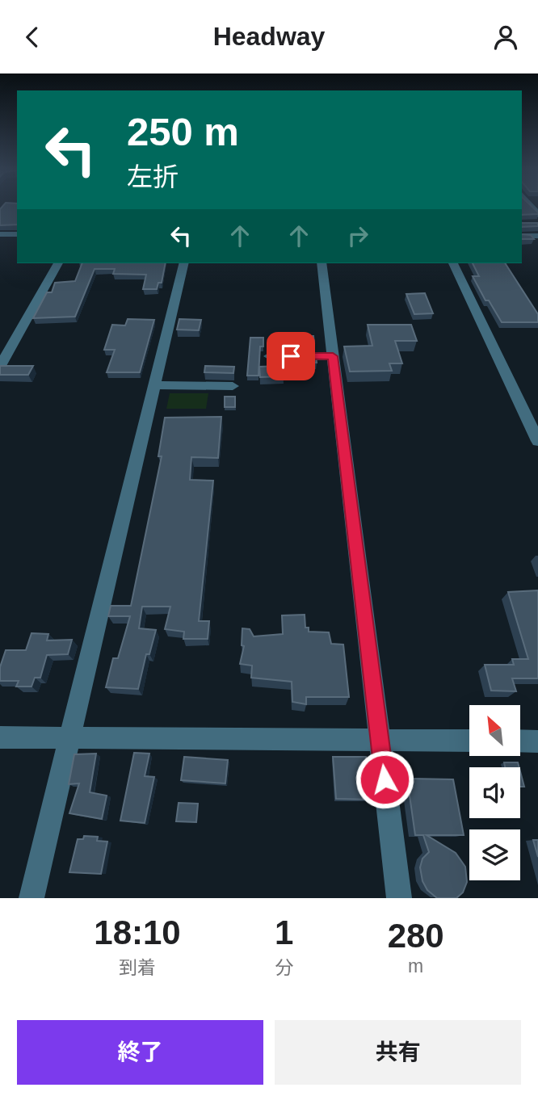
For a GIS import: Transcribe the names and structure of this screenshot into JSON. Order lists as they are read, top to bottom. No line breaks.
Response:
{"north":"top left","page":{"header":"Headway","turn":["250 m","左折"],"eta":["18:10","到着","1","分","280","m"],"buttons":["終了","共有"]}}
